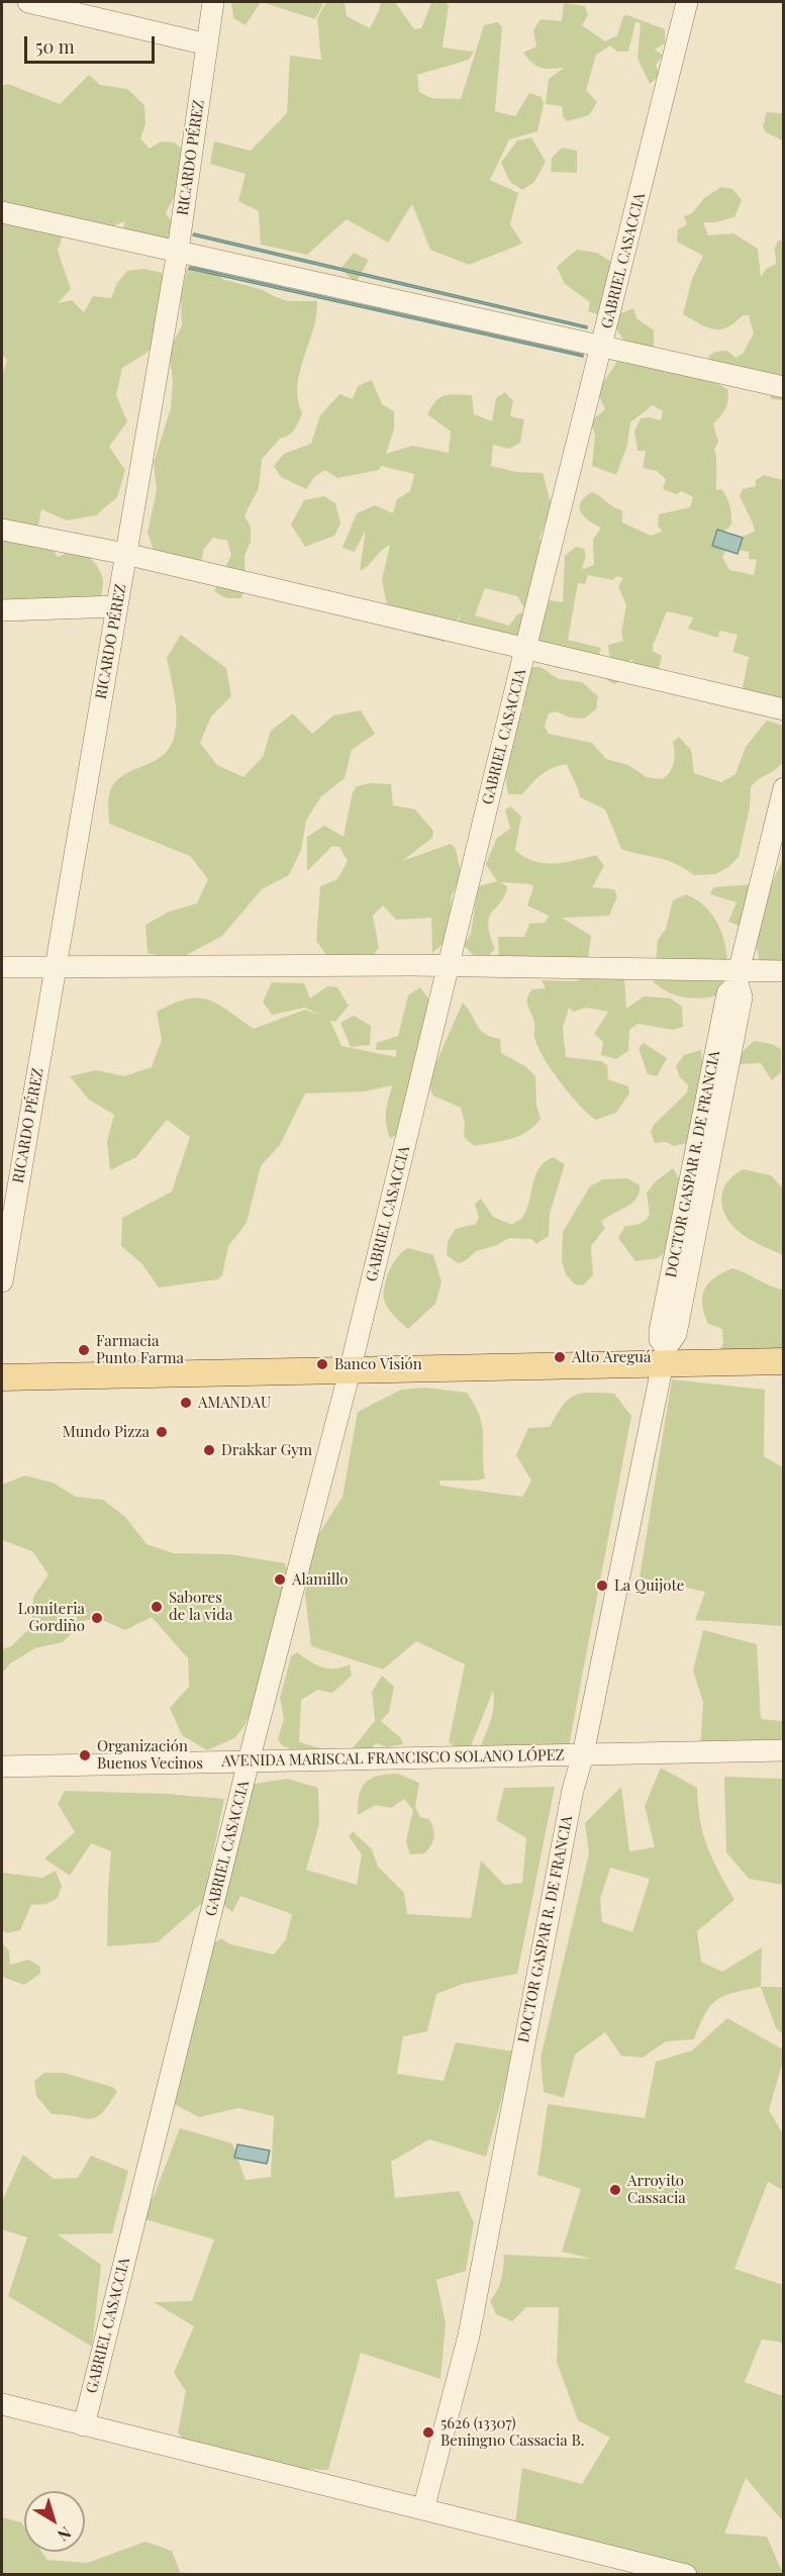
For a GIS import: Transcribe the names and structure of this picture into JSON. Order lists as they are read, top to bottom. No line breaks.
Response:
{"streets":{"street":["RICARDO PÉREZ","GABRIEL CASACCIA","DOCTOR GASPAR R. DE FRANCIA","AVENIDA MARISCAL FRANCISCO SOLANO LÓPEZ"]},"crossings":[["GABRIEL CASACCIA","AVENIDA MARISCAL FRANCISCO SOLANO LÓPEZ"],["DOCTOR GASPAR R. DE FRANCIA","AVENIDA MARISCAL FRANCISCO SOLANO LÓPEZ"]],"places":["Farmacia Punto Farma","Alto Areguá","Banco Visión","AMANDAU","Mundo Pizza","Drakkar Gym","Alamillo","La Quijote","Sabores de la vida","Lomiteria Gordiño","Organización Buenos Vecinos","Arroyito Cassacia","5626 (13307) Beningno Cassacia B."],"scale_bar":"50 m","north":"bottom right"}
